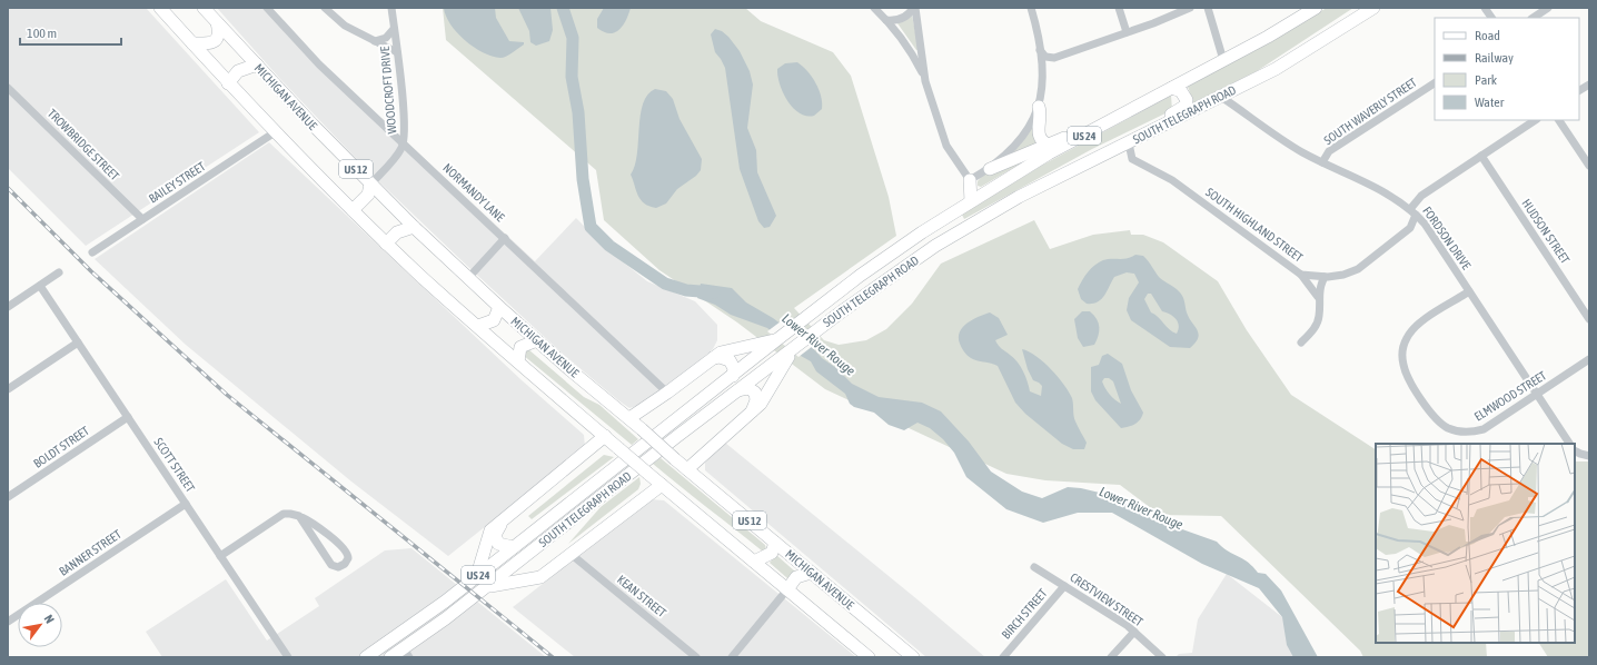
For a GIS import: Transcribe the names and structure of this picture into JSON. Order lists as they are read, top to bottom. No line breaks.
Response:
{"streets":{"main road":["MICHIGAN AVENUE","SOUTH TELEGRAPH ROAD","US 24","US 12"],"street":["WOODCROFT DRIVE","SOUTH WAVERLY STREET","TROWBRIDGE STREET","BAILEY STREET","NORMANDY LANE","SOUTH HIGHLAND STREET","HUDSON STREET","FORDSON DRIVE","ELMWOOD STREET","BOLDT STREET","SCOTT STREET","BANNER STREET","KEAN STREET","CRESTVIEW STREET","BIRCH STREET"]},"crossings":[["WOODCROFT DRIVE","MICHIGAN AVENUE"],["WOODCROFT DRIVE","NORMANDY LANE"],["SOUTH WAVERLY STREET","FORDSON DRIVE"],["SOUTH TELEGRAPH ROAD","SOUTH HIGHLAND STREET"],["SOUTH TELEGRAPH ROAD","FORDSON DRIVE"],["TROWBRIDGE STREET","BAILEY STREET"],["US 12","BAILEY STREET"],["SOUTH HIGHLAND STREET","HUDSON STREET"],["SOUTH HIGHLAND STREET","FORDSON DRIVE"],["FORDSON DRIVE","ELMWOOD STREET"],["BOLDT STREET","SCOTT STREET"],["SCOTT STREET","BANNER STREET"],["CRESTVIEW STREET","BIRCH STREET"]],"water":["Lower River Rouge"],"legend":["Road","Railway","Park","Water"],"scale_bar":"100 m","north":"top right"}
